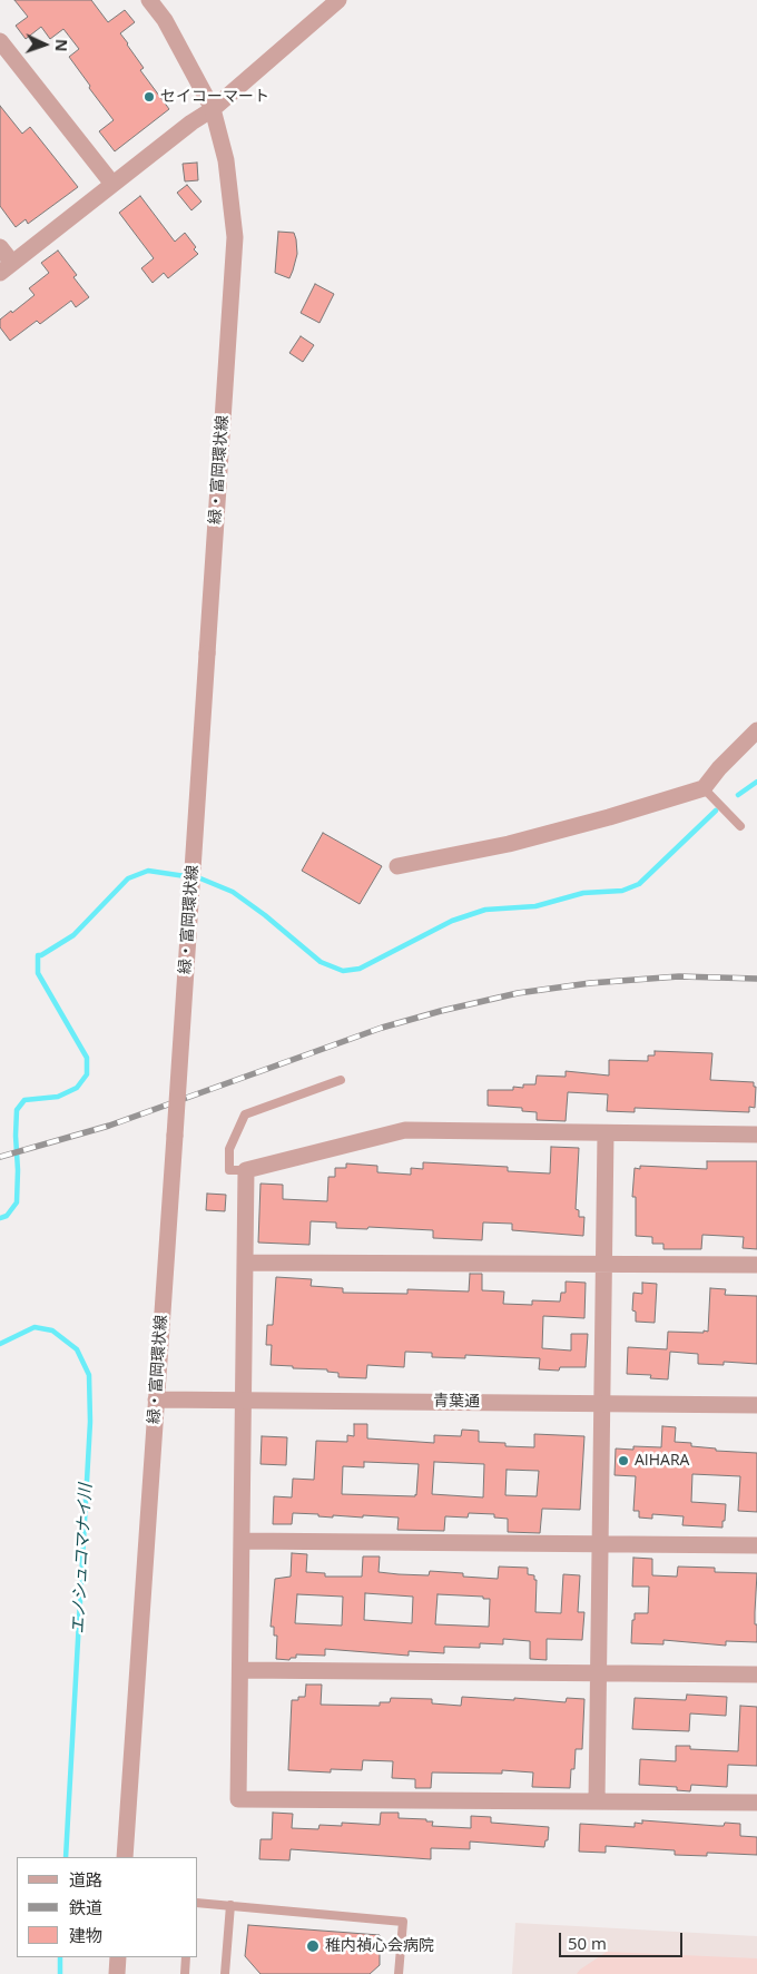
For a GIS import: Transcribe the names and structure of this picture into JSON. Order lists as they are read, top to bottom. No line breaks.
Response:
{"streets":{"street":["緑・富岡環状線","青葉通"]},"crossings":[["緑・富岡環状線","青葉通"]],"water":["エノシュコマナイ川"],"places":["セイコーマート","AIHARA","稚内禎心会病院"],"legend":["道路","鉄道","建物"],"scale_bar":"50 m","north":"right"}
